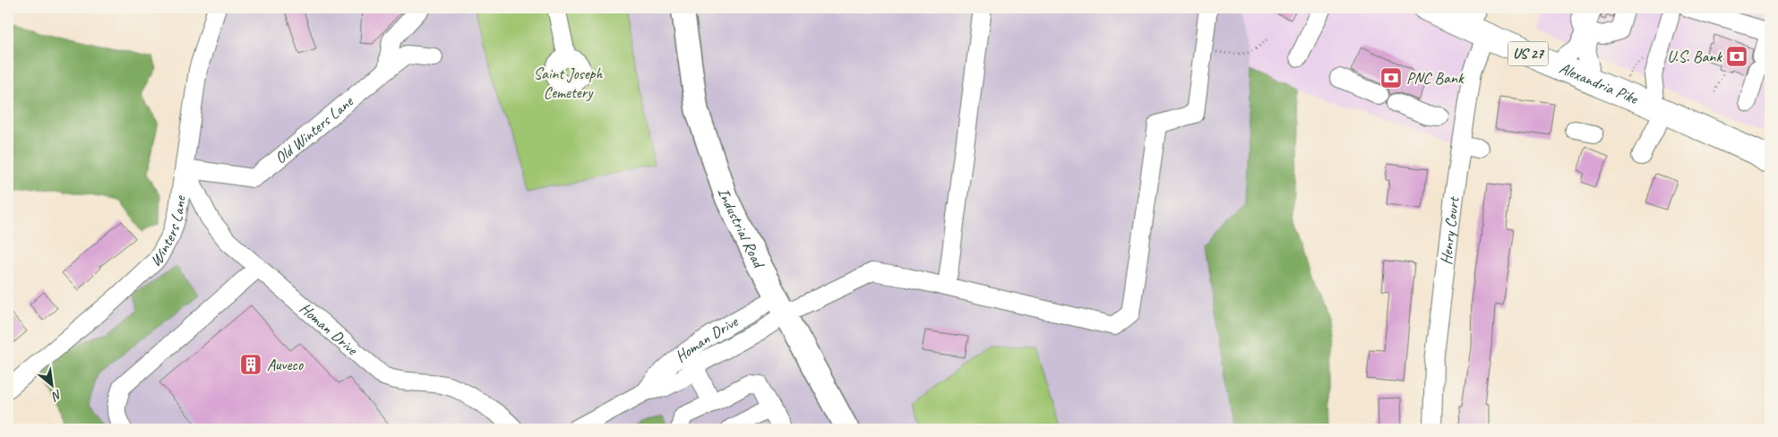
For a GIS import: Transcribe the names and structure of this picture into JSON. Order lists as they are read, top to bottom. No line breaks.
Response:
{"streets":{"highway":["US 27","Alexandria Pike"],"main road":["Industrial Road"],"street":["Old Winters Lane","Winters Lane","Henry Court","Homan Drive"]},"crossings":[["Alexandria Pike","Henry Court"],["Old Winters Lane","Winters Lane"],["Old Winters Lane","Homan Drive"],["Industrial Road","Homan Drive"],["Winters Lane","Homan Drive"]],"parks":["Saint Joseph Cemetery"],"places":{"bank":["U.S. Bank","PNC Bank"],"building":["Auveco"]},"north":"bottom right"}
